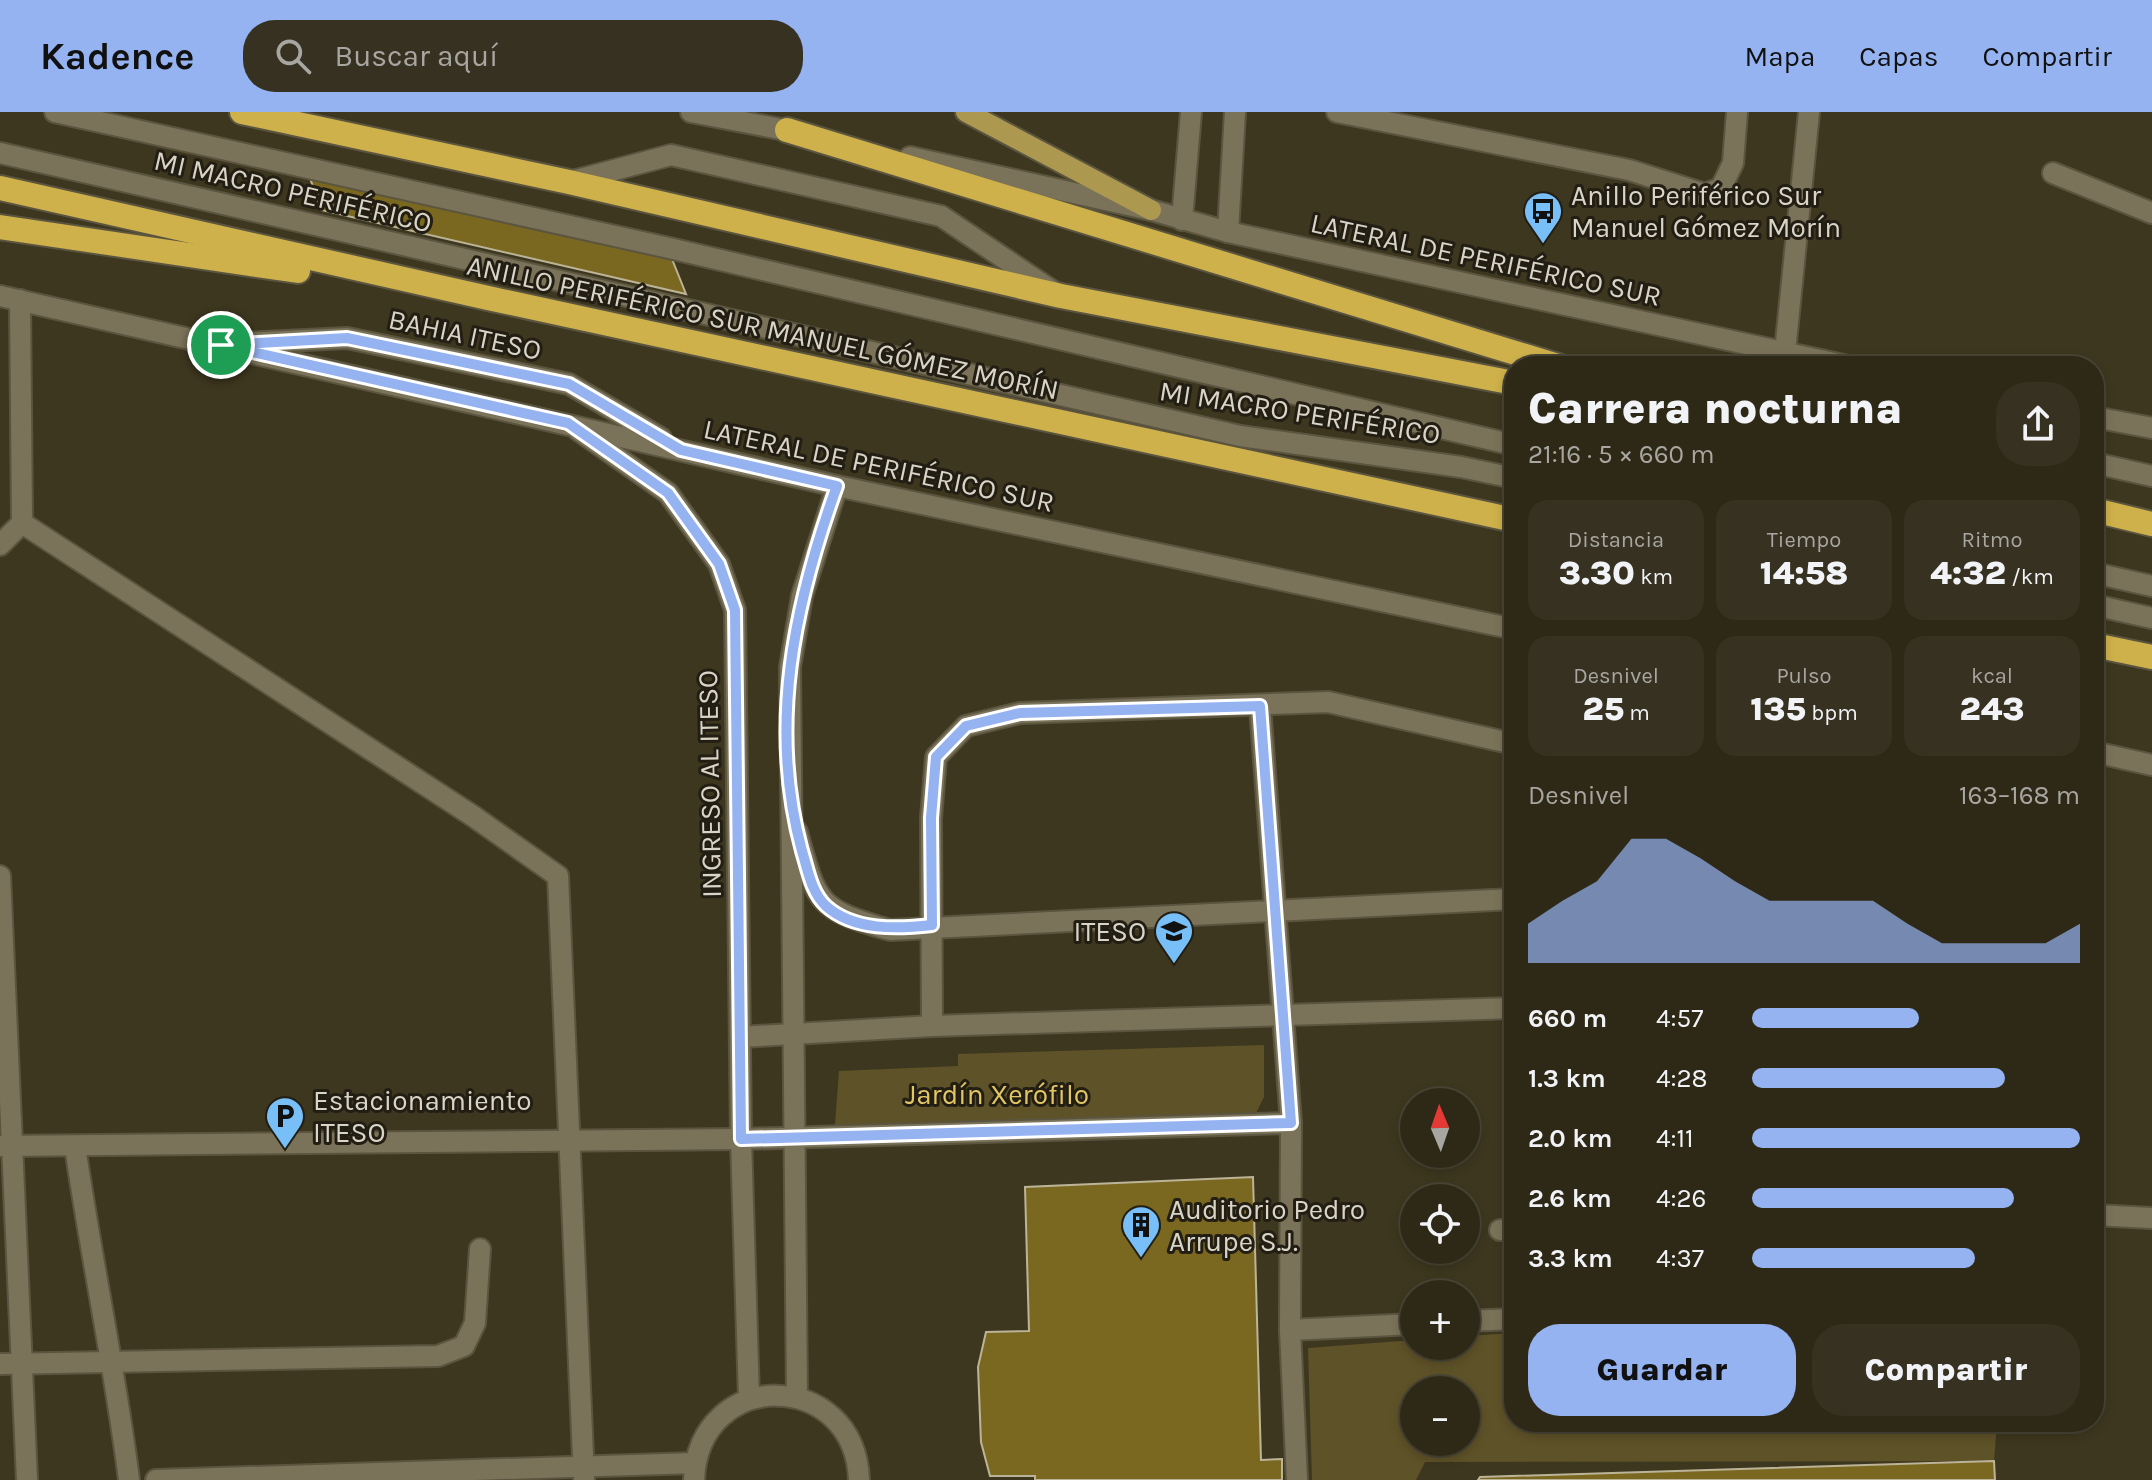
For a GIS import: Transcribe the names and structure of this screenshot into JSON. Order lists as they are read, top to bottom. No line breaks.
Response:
{"streets":{"highway":["ANILLO PERIFÉRICO SUR MANUEL GÓMEZ MORÍN"],"street":["MI MACRO PERIFÉRICO","LATERAL DE PERIFÉRICO SUR","BAHIA ITESO","INGRESO AL ITESO"]},"crossings":[["LATERAL DE PERIFÉRICO SUR","BAHIA ITESO"],["LATERAL DE PERIFÉRICO SUR","INGRESO AL ITESO"]],"parks":["Jardín Xerófilo"],"places":{"bus stop":["Anillo Periférico Sur Manuel Gómez Morín"],"school or university":["ITESO"],"parking":["Estacionamiento ITESO"],"building":["Auditorio Pedro Arrupe S.J."]},"north":"top","page":{"header":"Kadence","search":"Buscar aquí","nav":["Mapa","Capas","Compartir"],"heading":["Carrera nocturna","21:16 · 5 × 660 m"],"stats":[["Distancia","3.30 km"],["Tiempo","14:58"],["Ritmo","4:32 /km"],["Desnivel","25 m"],["Pulso","135 bpm"],["kcal","243"]],"chart":["Desnivel","163–168 m"],"list":[{"name":"660 m","note":"4:57"},{"name":"1.3 km","note":"4:28"},{"name":"2.0 km","note":"4:11"},{"name":"2.6 km","note":"4:26"},{"name":"3.3 km","note":"4:37"}],"map_buttons":["+","−"],"buttons":["Guardar","Compartir"]}}
